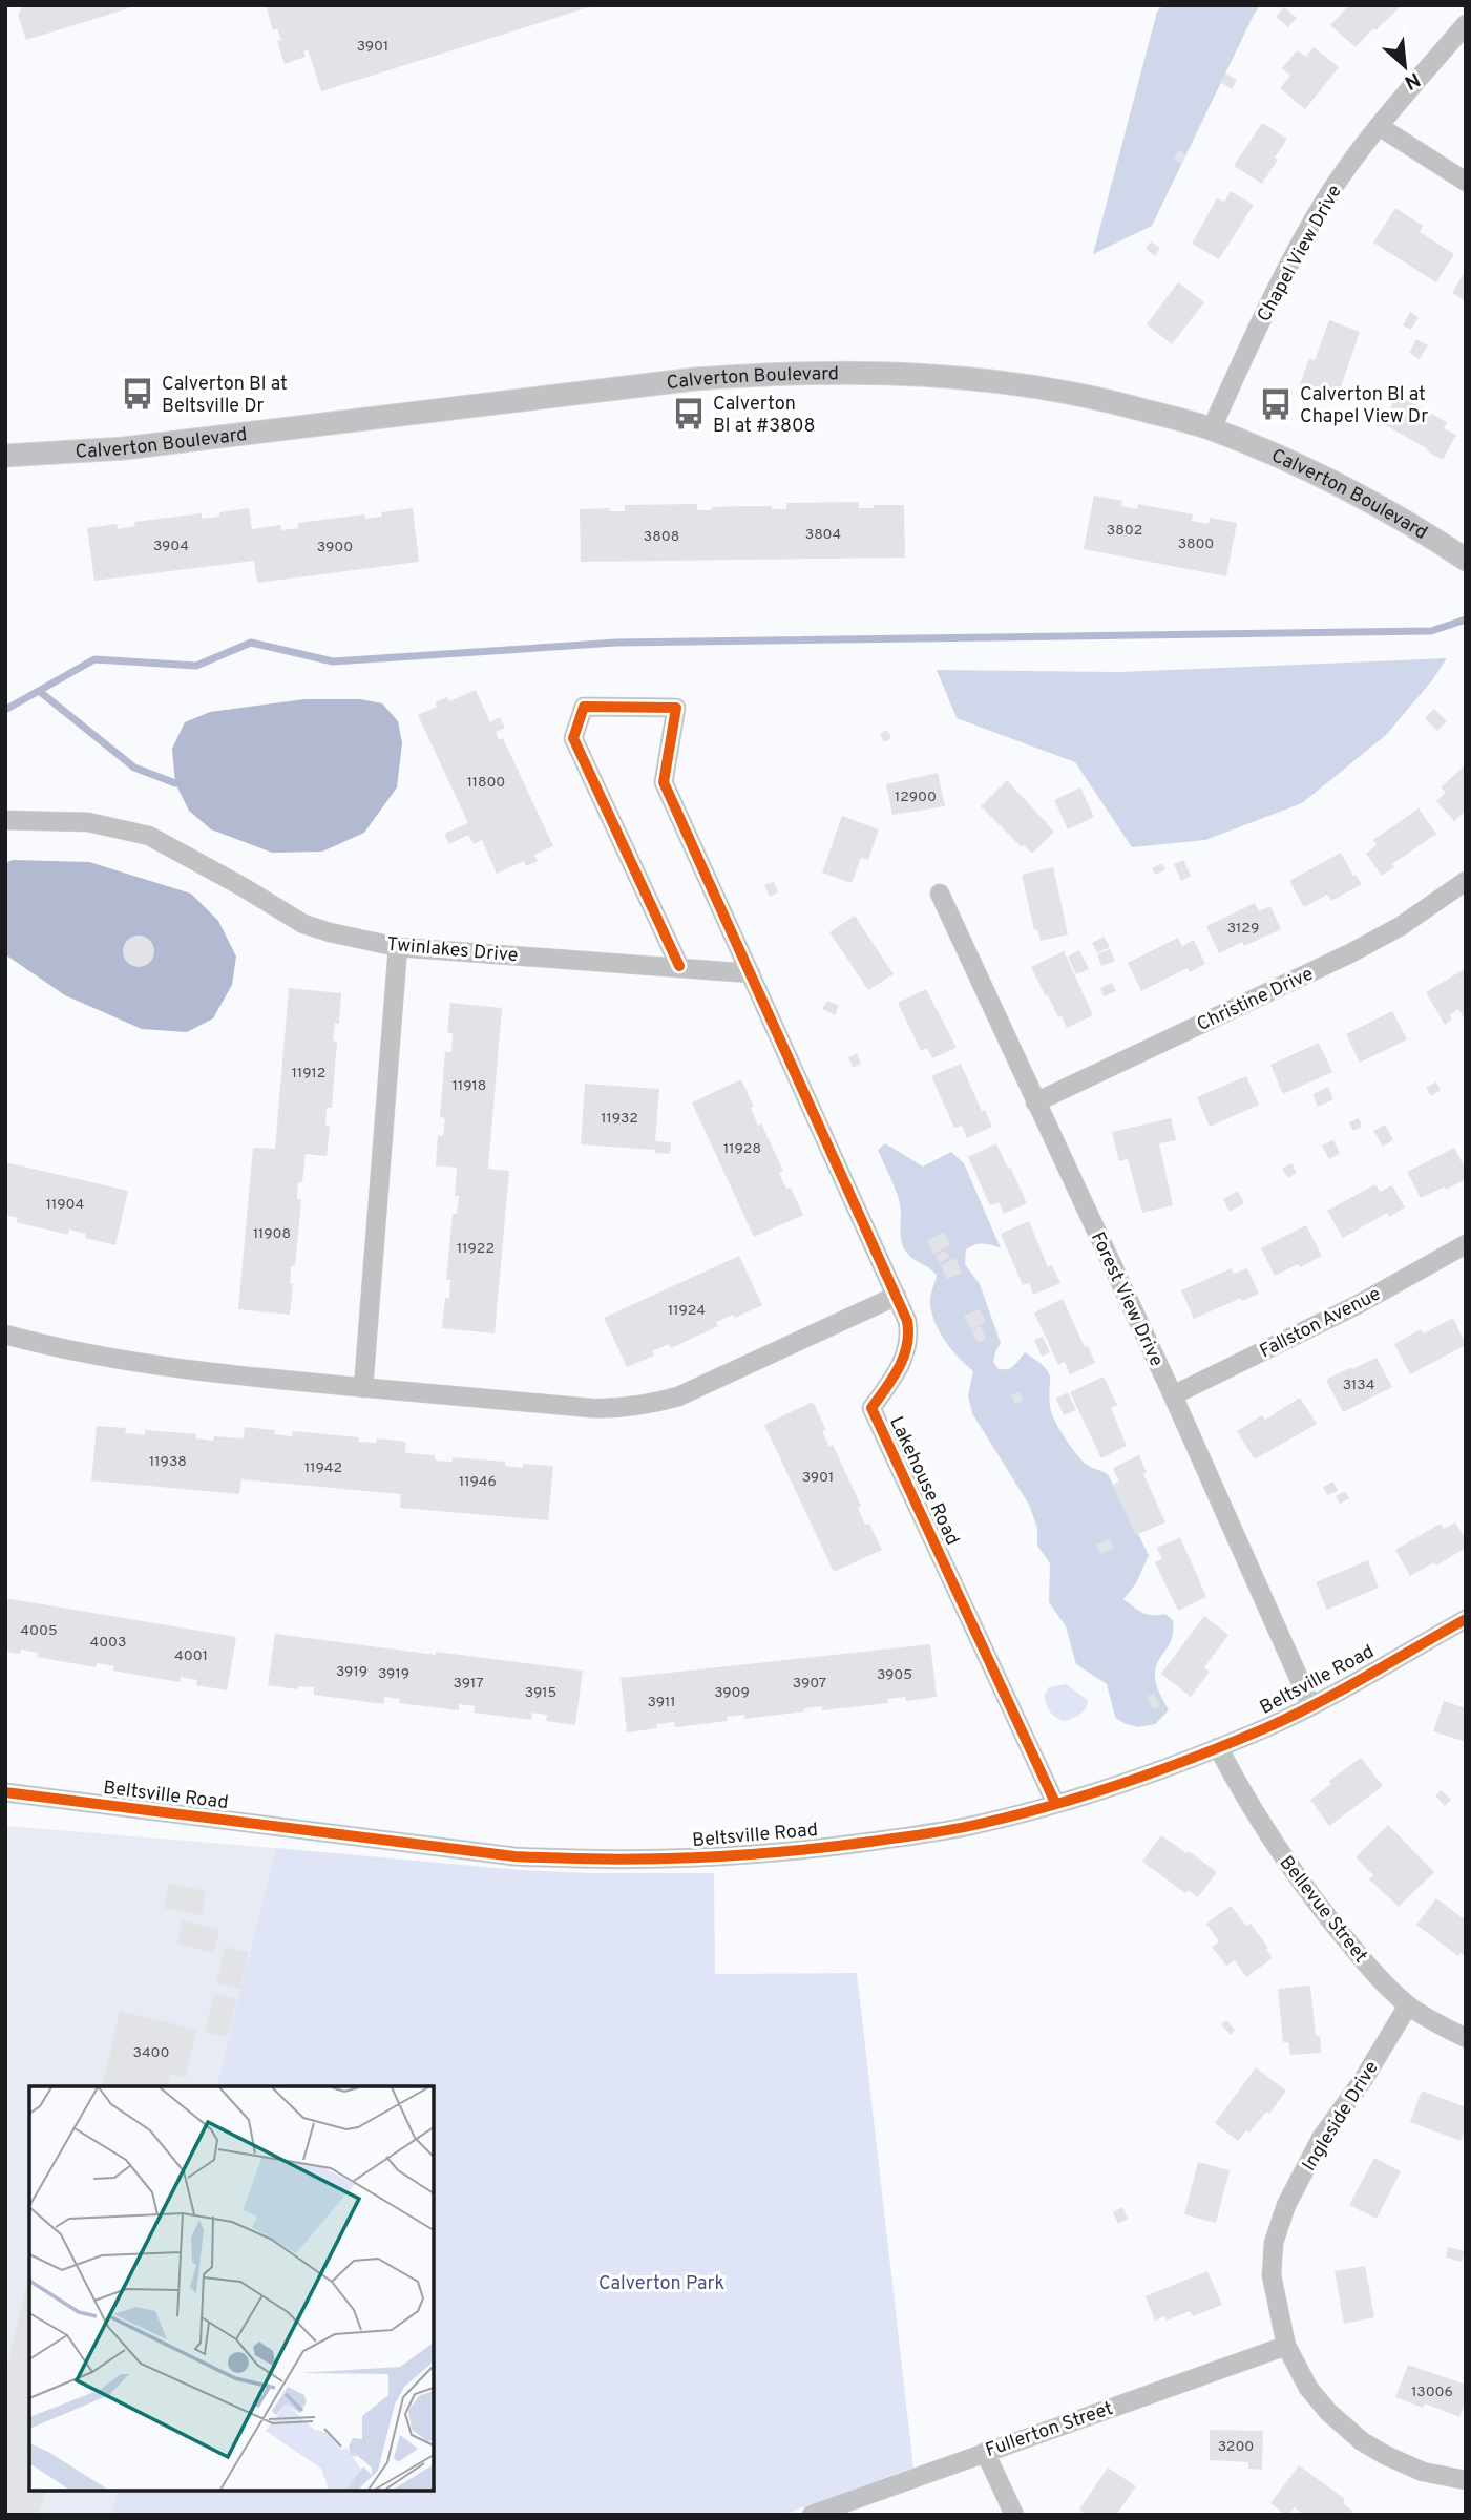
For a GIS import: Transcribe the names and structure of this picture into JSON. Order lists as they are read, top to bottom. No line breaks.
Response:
{"streets":{"street":["Chapel View Drive","Calverton Boulevard","Twinlakes Drive","Christine Drive","Forest View Drive","Fallston Avenue","Lakehouse Road","Beltsville Road","Bellevue Street","Ingleside Drive","Fullerton Street"]},"crossings":[["Chapel View Drive","Calverton Boulevard"],["Twinlakes Drive","Lakehouse Road"],["Christine Drive","Forest View Drive"],["Forest View Drive","Fallston Avenue"],["Forest View Drive","Beltsville Road"],["Lakehouse Road","Beltsville Road"],["Beltsville Road","Bellevue Street"],["Bellevue Street","Ingleside Drive"],["Ingleside Drive","Fullerton Street"]],"parks":["Calverton Park"],"places":{"bus stop":["Calverton Bl at Beltsville Dr","Calverton Bl at Chapel View Dr","Calverton Bl at #3808"]},"house_numbers":["3901","3802","3804","3808","3800","3904","3900","11800","12900","3129","11912","11918","11932","11928","11904","11908","11922","11924","3134","11938","11942","3901","11946","4005","4003","4001","3919","3919","3905","3917","3907","3915","3909","3911","3400","13006","3200"],"north":"bottom right"}
